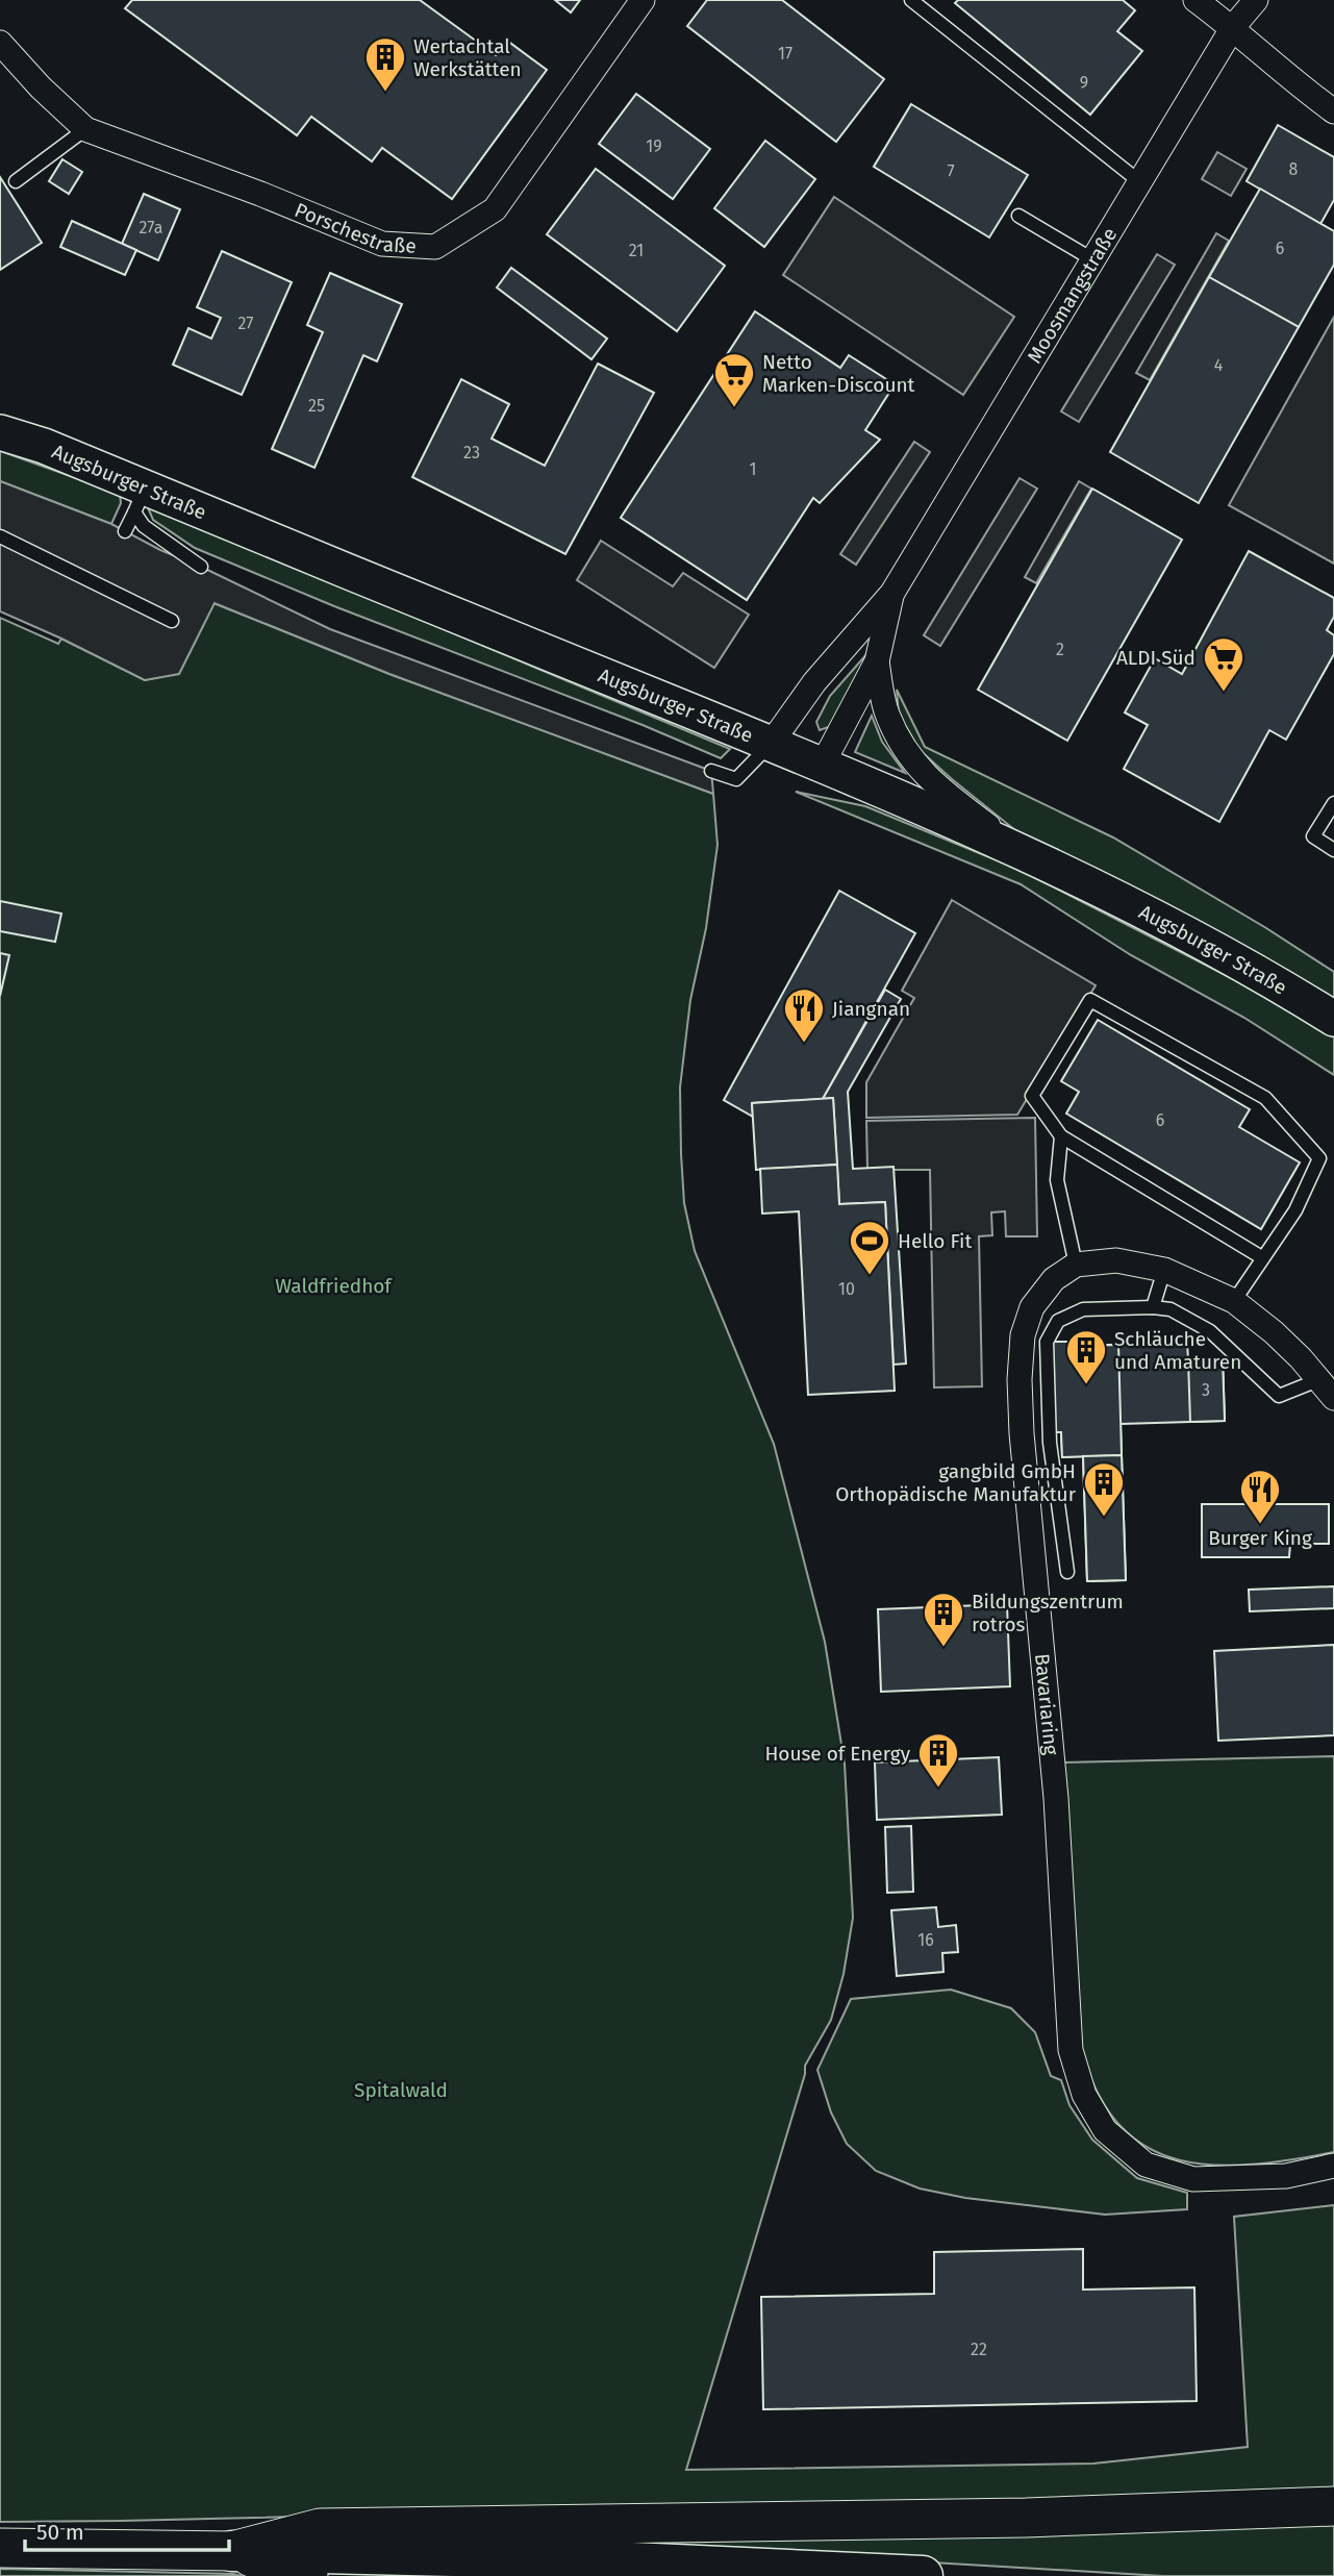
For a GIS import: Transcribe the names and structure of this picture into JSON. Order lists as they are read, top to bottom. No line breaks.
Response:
{"streets":{"main road":["Augsburger Straße"],"street":["Porschestraße","Moosmangstraße","Bavariaring"]},"crossings":[["Moosmangstraße","Augsburger Straße"]],"parks":["Waldfriedhof","Spitalwald"],"places":{"building":["Wertachtal Werkstätten","Schläuche und Amaturen","gangbild GmbH Orthopädische Manufaktur","Bildungszentrum rotros","House of Energy"],"supermarket":["Netto Marken-Discount","ALDI Süd"],"restaurant":["Jiangnan","Burger King"],"sports":["Hello Fit"]},"house_numbers":["17","9","19","8","7","27a","6","21","27","4","25","23","1","2","6","10","3","16","22"],"scale_bar":"50 m"}
